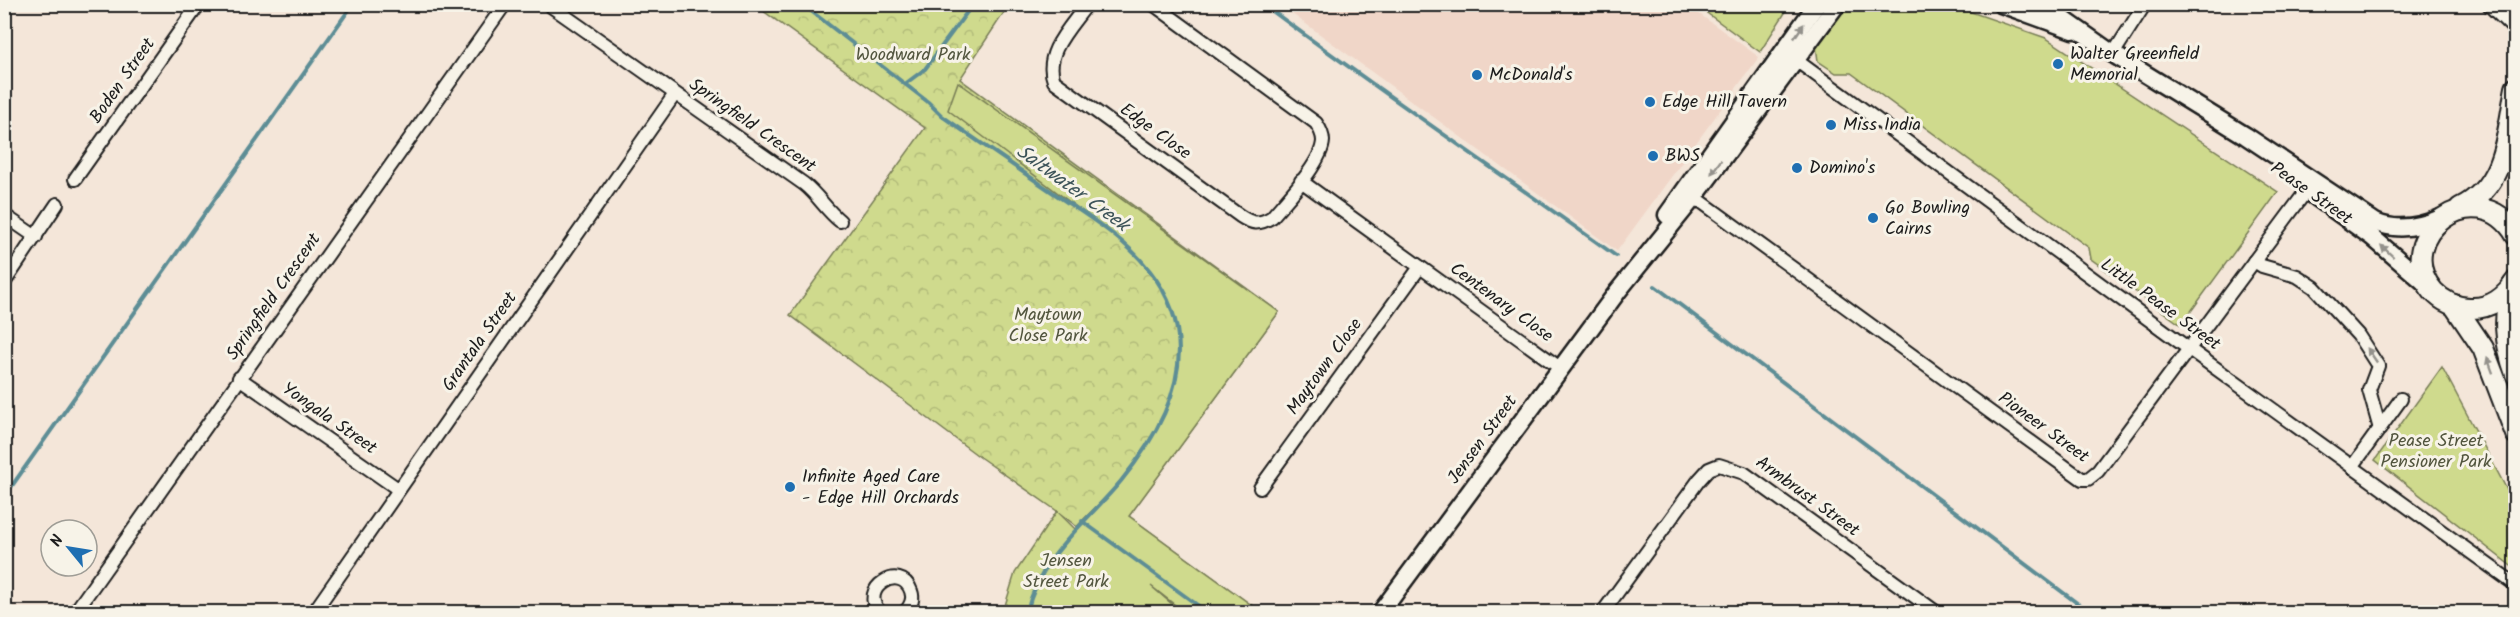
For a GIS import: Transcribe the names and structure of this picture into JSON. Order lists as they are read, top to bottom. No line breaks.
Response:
{"streets":{"street":["Boden Street","Springfield Crescent","Edge Close","Pease Street","Centenary Close","Little Pease Street","Grantala Street","Maytown Close","Yongala Street","Pioneer Street","Jensen Street","Armbrust Street"]},"crossings":[["Springfield Crescent","Grantala Street"],["Springfield Crescent","Yongala Street"],["Pease Street","Pioneer Street"],["Centenary Close","Maytown Close"],["Centenary Close","Jensen Street"],["Little Pease Street","Pioneer Street"],["Little Pease Street","Jensen Street"],["Grantala Street","Yongala Street"],["Pioneer Street","Jensen Street"]],"water":["Saltwater Creek"],"parks":["Woodward Park","Maytown Close Park","Pease Street Pensioner Park","Jensen Street Park"],"places":["Walter Greenfield Memorial","McDonald's","Edge Hill Tavern","Miss India","BWS","Domino's","Go Bowling Cairns","Infinite Aged Care - Edge Hill Orchards"],"north":"top left"}
